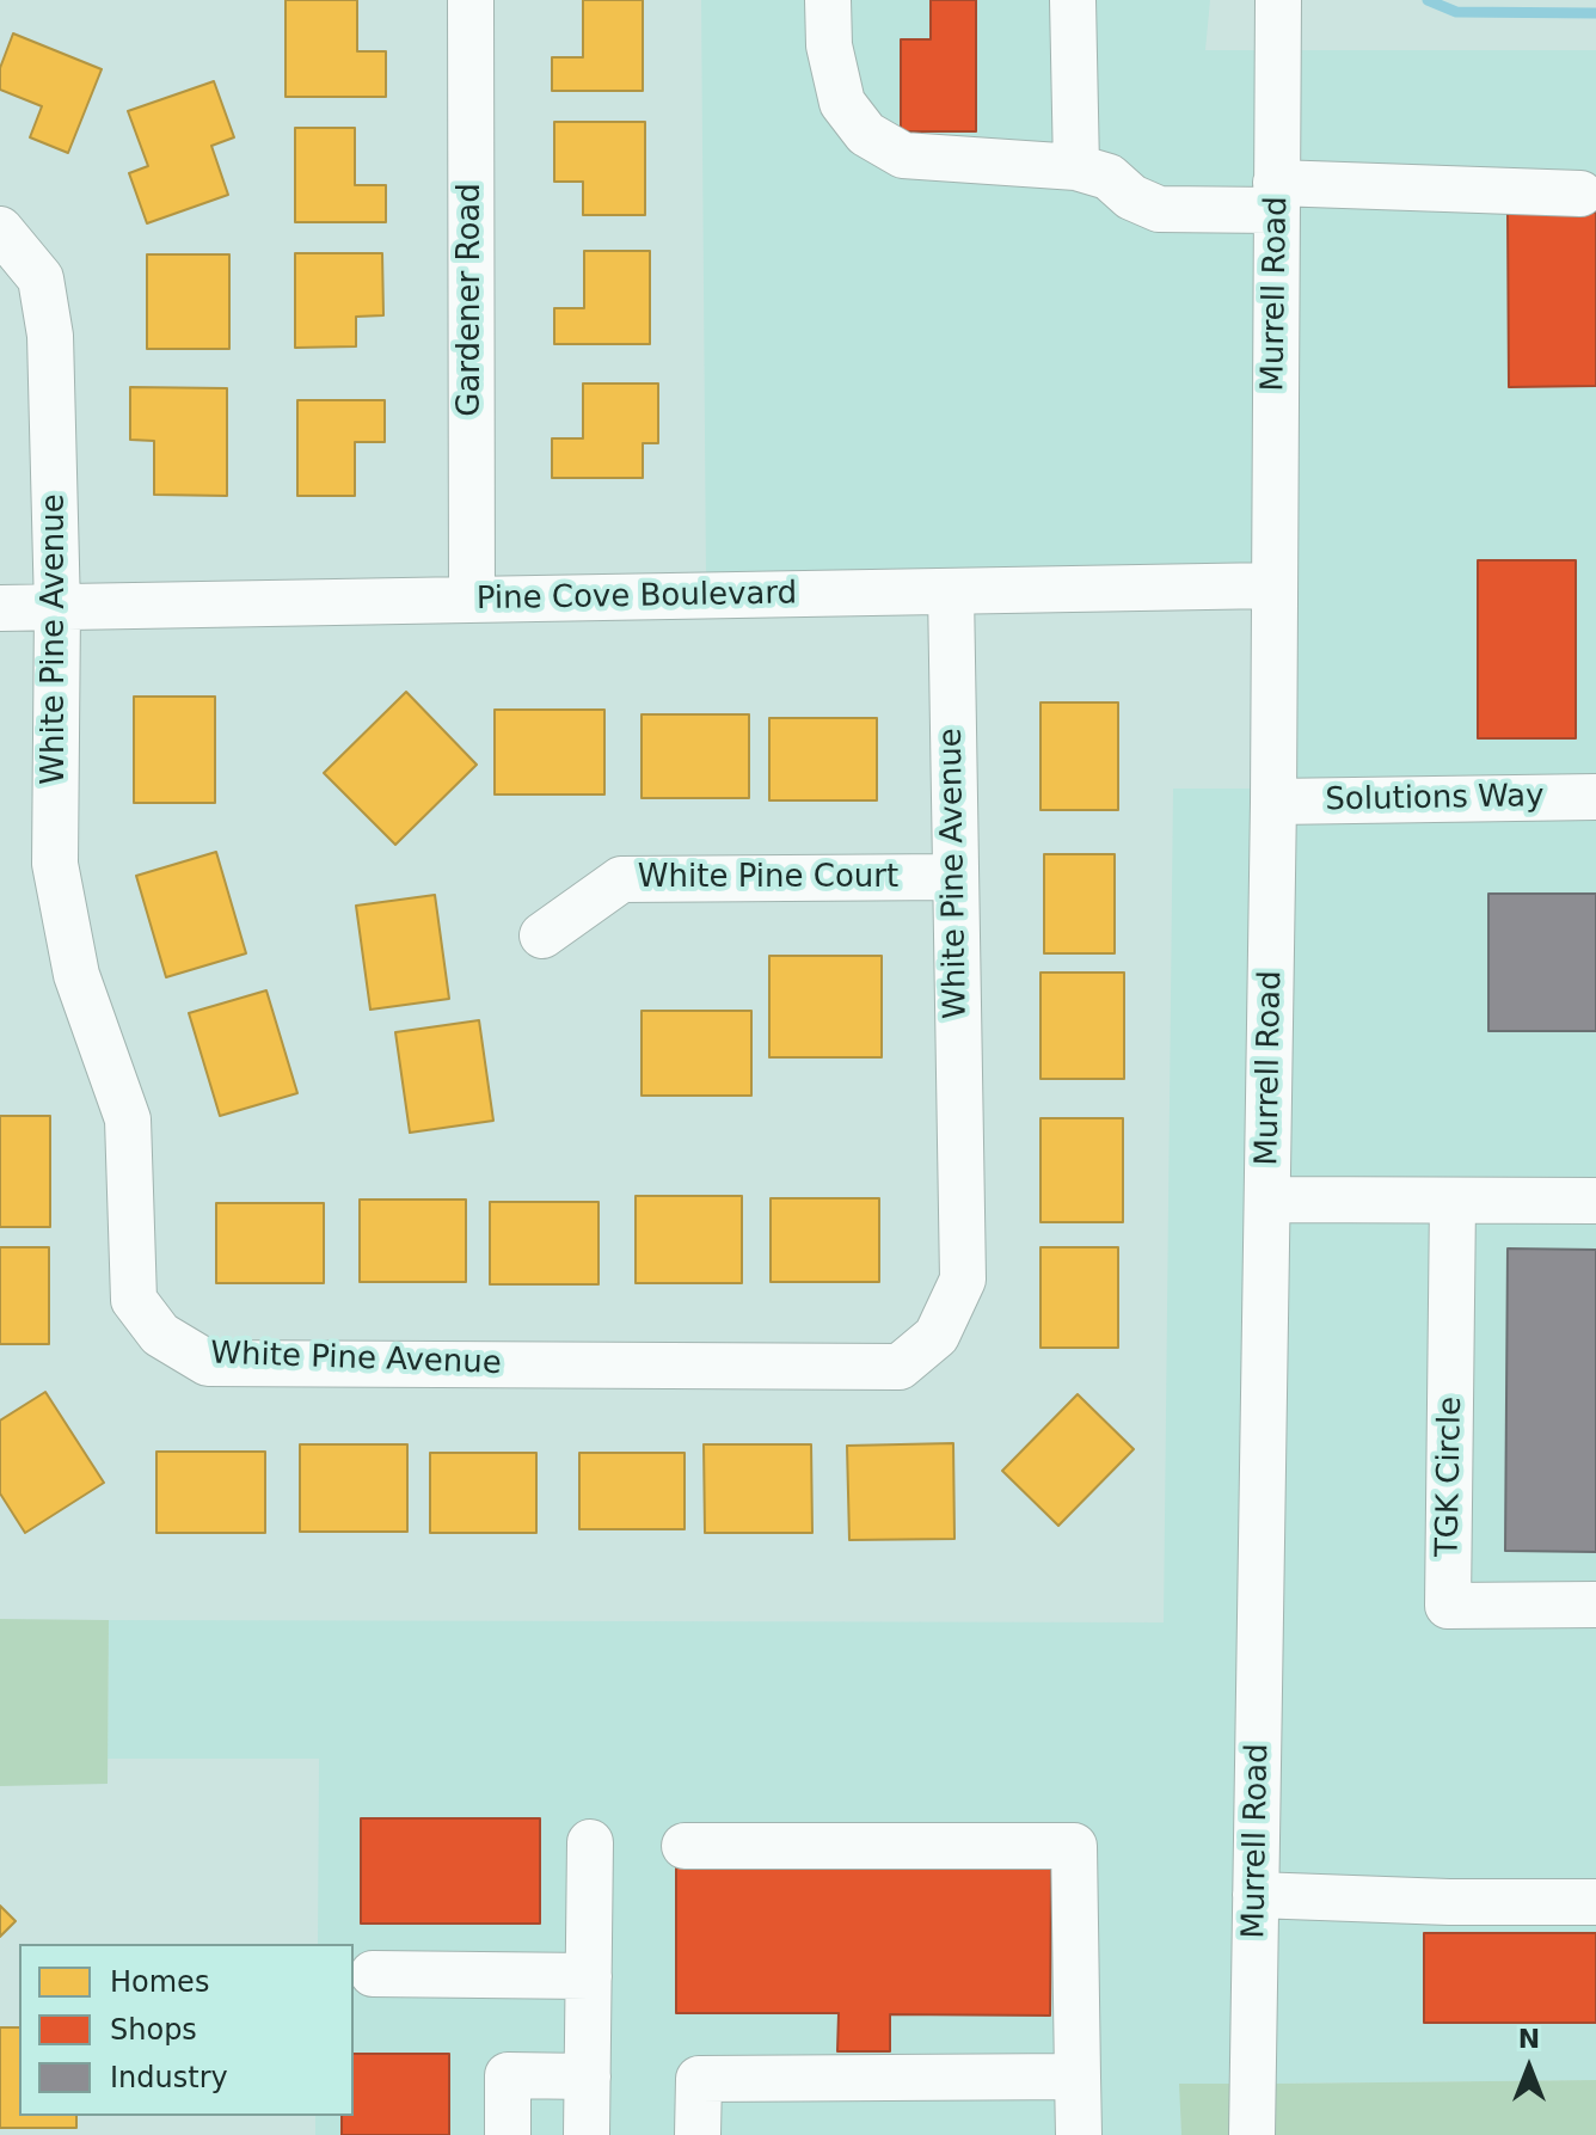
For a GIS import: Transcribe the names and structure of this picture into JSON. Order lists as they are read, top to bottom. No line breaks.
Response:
{"streets":{"street":["Murrell Road","Gardener Road","Pine Cove Boulevard","White Pine Avenue","Solutions Way","White Pine Court","TGK Circle"]},"crossings":[["Murrell Road","Pine Cove Boulevard"],["Murrell Road","Solutions Way"],["Gardener Road","Pine Cove Boulevard"],["Pine Cove Boulevard","White Pine Avenue"],["White Pine Avenue","White Pine Court"]],"legend":["Homes","Shops","Industry"],"north":"top"}
